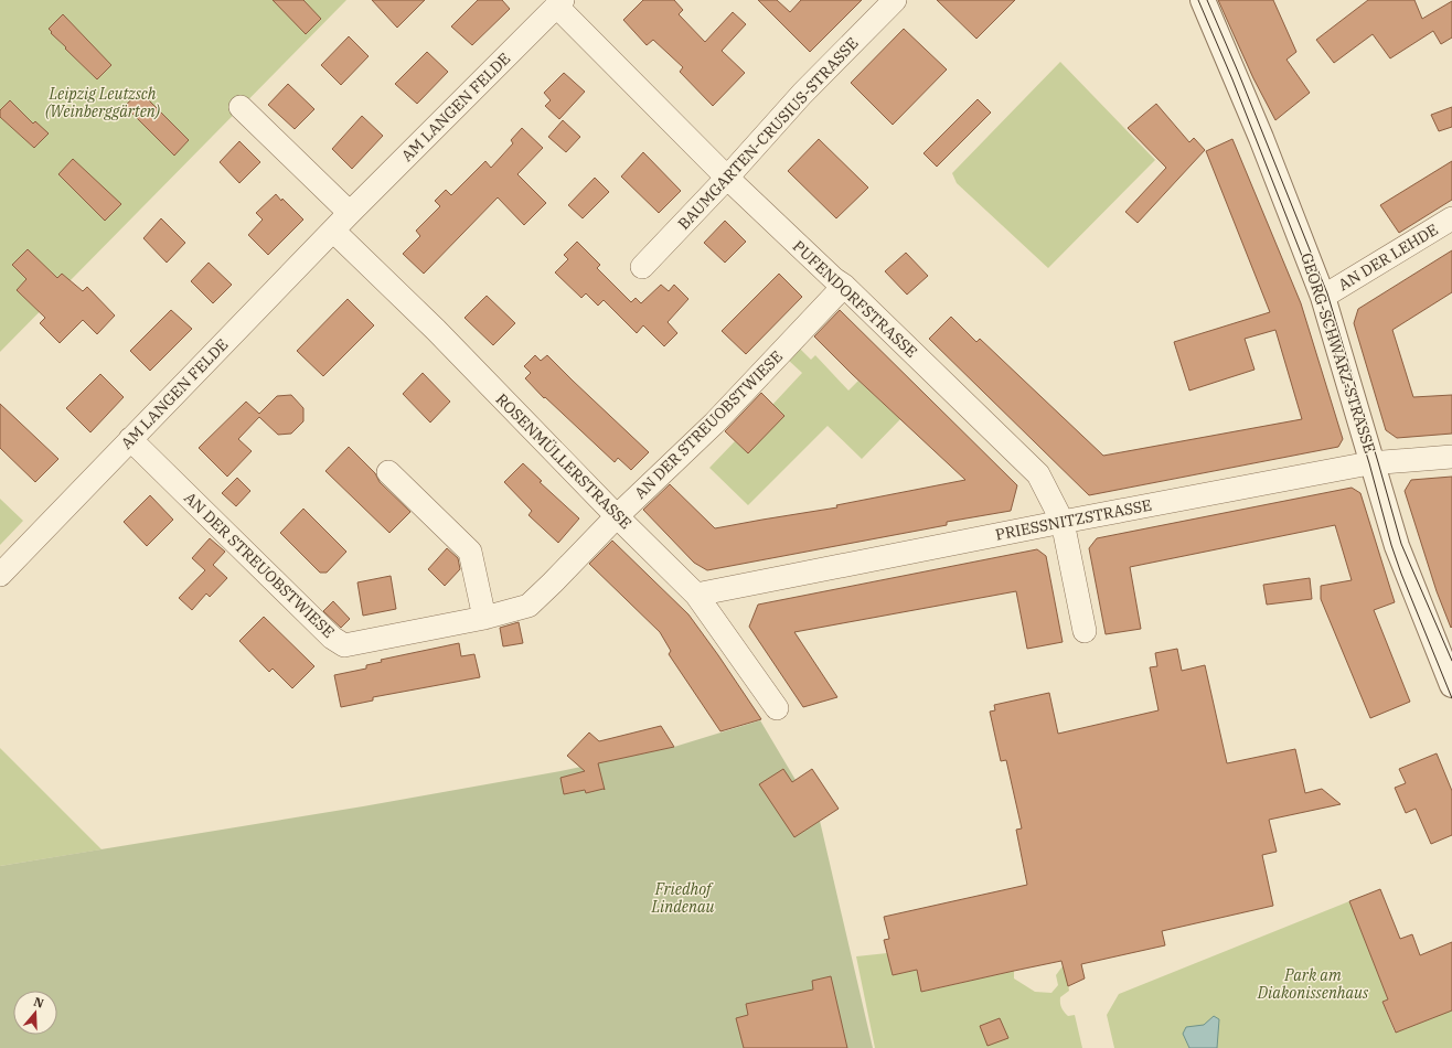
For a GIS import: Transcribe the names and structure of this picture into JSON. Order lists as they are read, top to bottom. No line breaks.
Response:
{"streets":{"street":["AM LANGEN FELDE","BAUMGARTEN-CRUSIUS-STRASSE","AN DER LEHDE","PUFENDORFSTRASSE","GEORG-SCHWARZ-STRASSE","AN DER STREUOBSTWIESE","ROSENMÜLLERSTRASSE","PRIESSNITZSTRASSE"]},"crossings":[["AM LANGEN FELDE","PUFENDORFSTRASSE"],["AM LANGEN FELDE","AN DER STREUOBSTWIESE"],["AM LANGEN FELDE","ROSENMÜLLERSTRASSE"],["BAUMGARTEN-CRUSIUS-STRASSE","PUFENDORFSTRASSE"],["AN DER LEHDE","GEORG-SCHWARZ-STRASSE"],["PUFENDORFSTRASSE","AN DER STREUOBSTWIESE"],["PUFENDORFSTRASSE","PRIESSNITZSTRASSE"],["GEORG-SCHWARZ-STRASSE","PRIESSNITZSTRASSE"],["AN DER STREUOBSTWIESE","ROSENMÜLLERSTRASSE"],["ROSENMÜLLERSTRASSE","PRIESSNITZSTRASSE"]],"parks":["Leipzig Leutzsch (Weinberggärten)","Friedhof Lindenau","Park am Diakonissenhaus"],"north":"top"}
